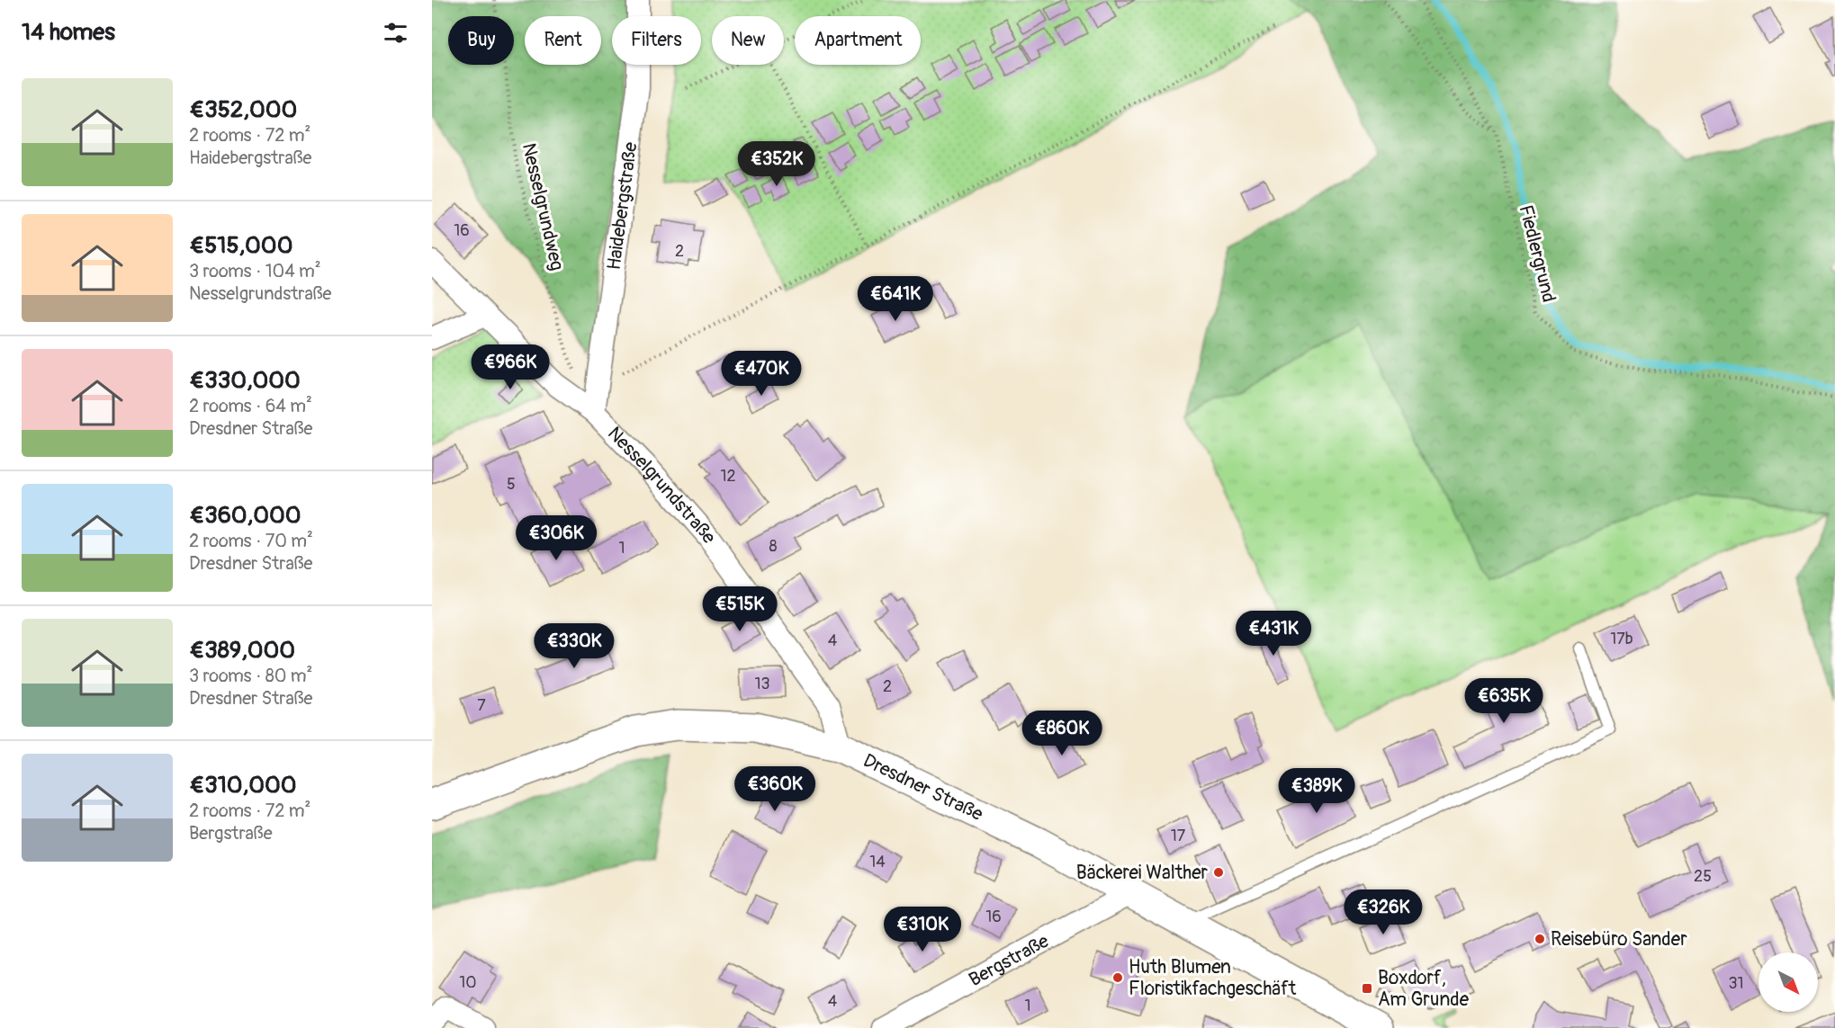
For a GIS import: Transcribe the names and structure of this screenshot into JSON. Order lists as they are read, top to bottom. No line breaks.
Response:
{"streets":{"main road":["Dresdner Straße"],"street":["Haidebergstraße","Nesselgrundstraße","Bergstraße"],"path":["Nesselgrundweg","Fiedlergrund"]},"crossings":[["Haidebergstraße","Nesselgrundstraße"],["Nesselgrundstraße","Dresdner Straße"],["Dresdner Straße","Bergstraße"]],"places":{"other":["Bäckerei Walther","Reisebüro Sander","Huth Blumen Floristikfachgeschäft"],"transit":["Boxdorf, Am Grunde"]},"house_numbers":["16","2","12","5","8","1","17b","4","13","2","7","17","14","25","16","10","31","4","1"],"north":"bottom right","page":{"heading":"14 homes","chip":["Buy","Rent","Filters","New","Apartment"],"list":[{"name":"€352,000","note":"2 rooms · 72 m² · Haidebergstraße"},{"name":"€515,000","note":"3 rooms · 104 m² · Nesselgrundstraße"},{"name":"€330,000","note":"2 rooms · 64 m² · Dresdner Straße"},{"name":"€360,000","note":"2 rooms · 70 m² · Dresdner Straße"},{"name":"€389,000","note":"3 rooms · 80 m² · Dresdner Straße"},{"name":"€310,000","note":"2 rooms · 72 m² · Bergstraße"}],"price":["€352K","€641K","€966K","€470K","€306K","€515K","€431K","€330K","€635K","€860K","€360K","€389K","€326K","€310K"]}}
